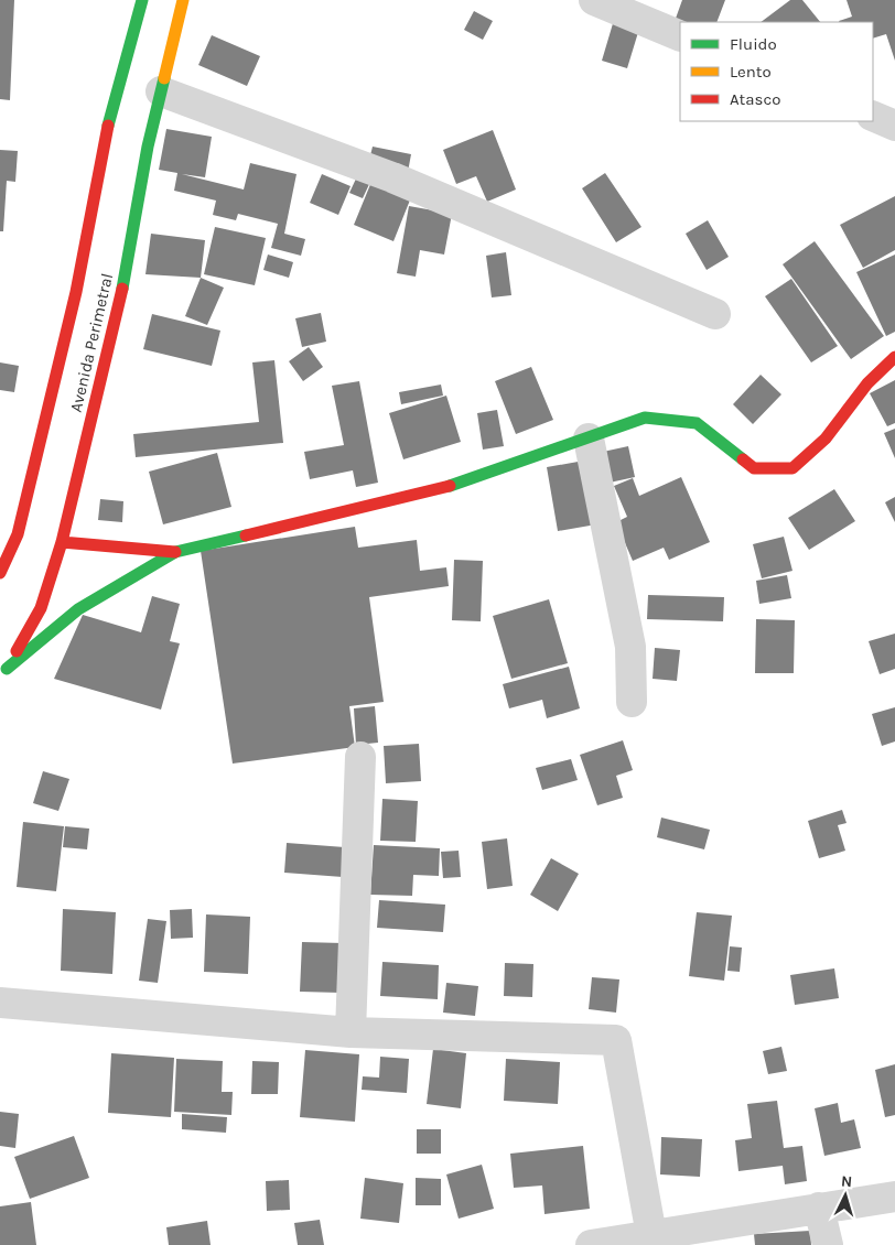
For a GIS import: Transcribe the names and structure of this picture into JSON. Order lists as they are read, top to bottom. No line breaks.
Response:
{"streets":{"main road":["Avenida Perimetral"]},"legend":["Fluido","Lento","Atasco"],"north":"top"}
